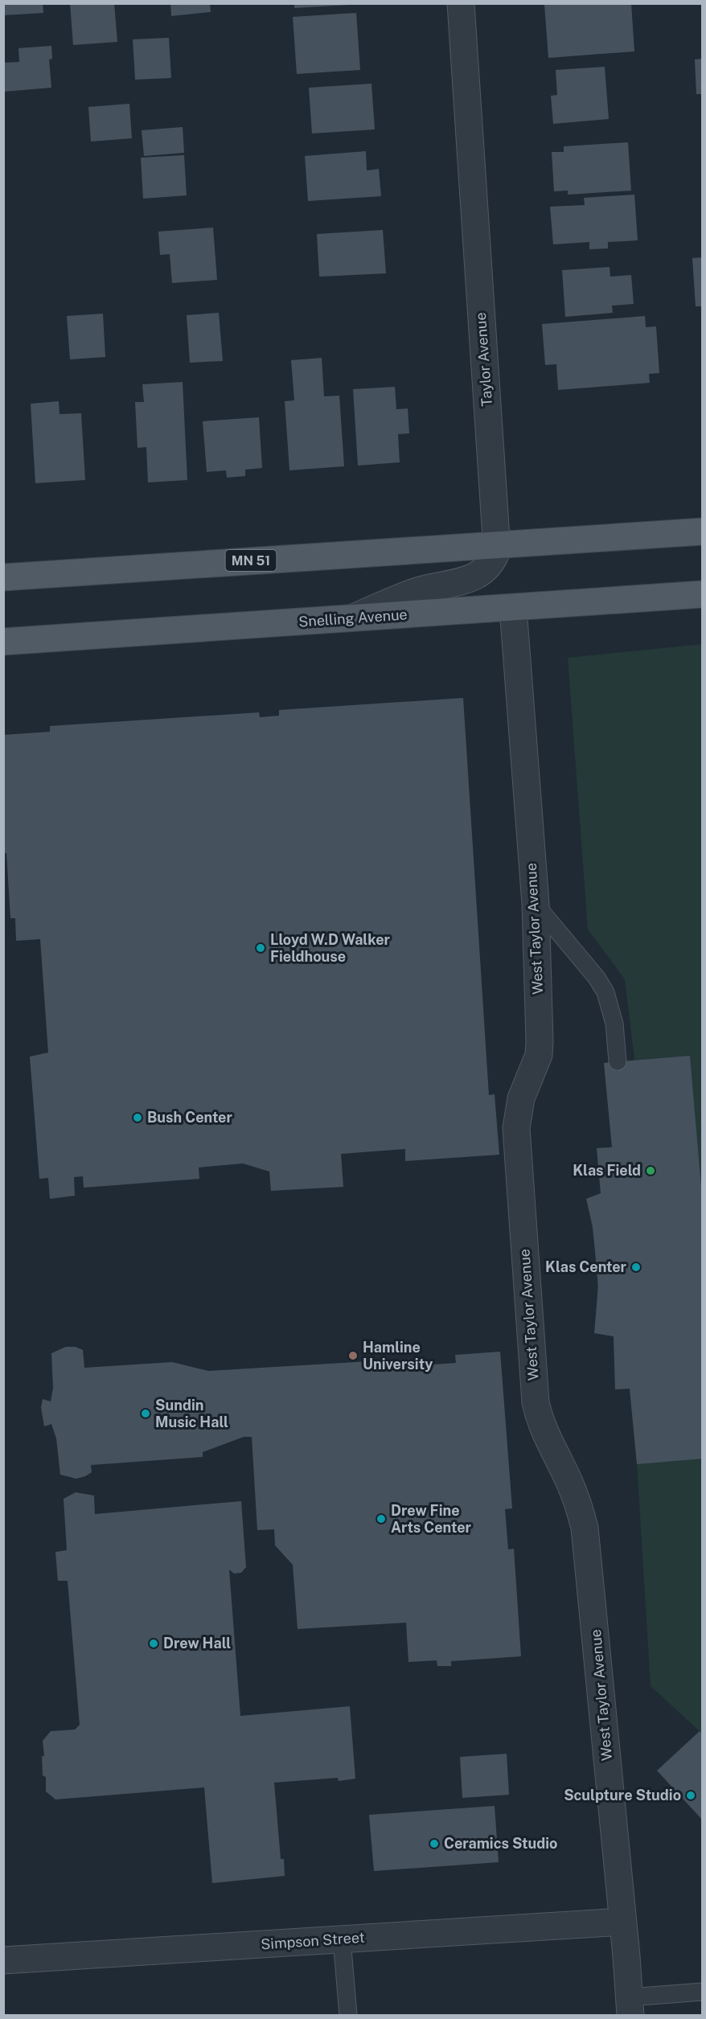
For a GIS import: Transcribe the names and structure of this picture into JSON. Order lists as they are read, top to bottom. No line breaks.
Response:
{"streets":{"main road":["MN 51","Snelling Avenue"],"street":["Taylor Avenue","West Taylor Avenue","Simpson Street"]},"crossings":[["Taylor Avenue","MN 51"],["Taylor Avenue","Snelling Avenue"],["Snelling Avenue","West Taylor Avenue"],["West Taylor Avenue","Simpson Street"]],"places":["Lloyd W.D Walker Fieldhouse","Bush Center","Klas Field","Klas Center","Hamline University","Sundin Music Hall","Drew Fine Arts Center","Drew Hall","Sculpture Studio","Ceramics Studio"]}
